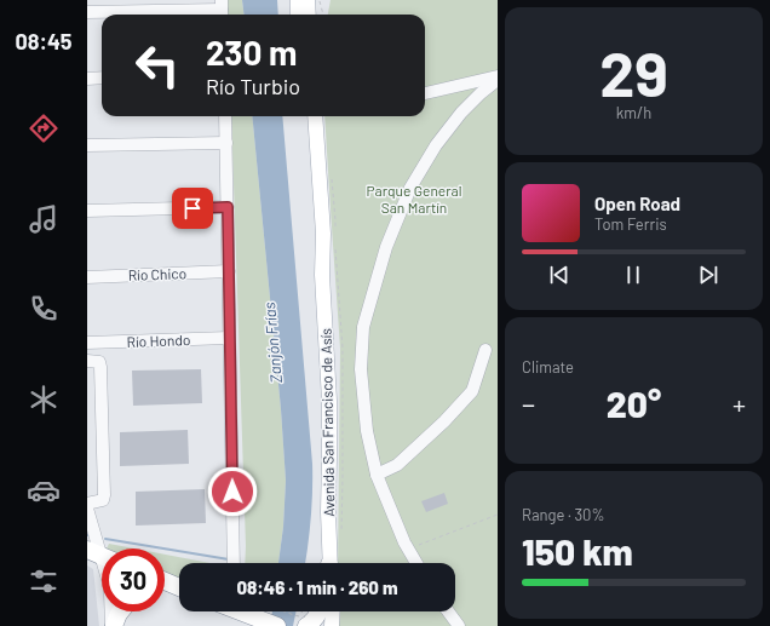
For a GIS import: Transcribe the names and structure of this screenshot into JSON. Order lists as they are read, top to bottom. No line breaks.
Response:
{"streets":{"main road":["Avenida San Francisco de Asís"],"street":["Río Chico","Río Hondo"]},"water":["Zanjón Frías"],"parks":["Parque General San Martín"],"page":{"tabs":"08:45","tile":[["29","km/h"],"Climate",["Range · 30%","150 km"]],"turn":["230 m","Río Turbio"],"song":["Open Road","Tom Ferris"],"heat":["−","20°","+"],"limit":"30","trip":"08:46 · 1 min · 260 m"}}
